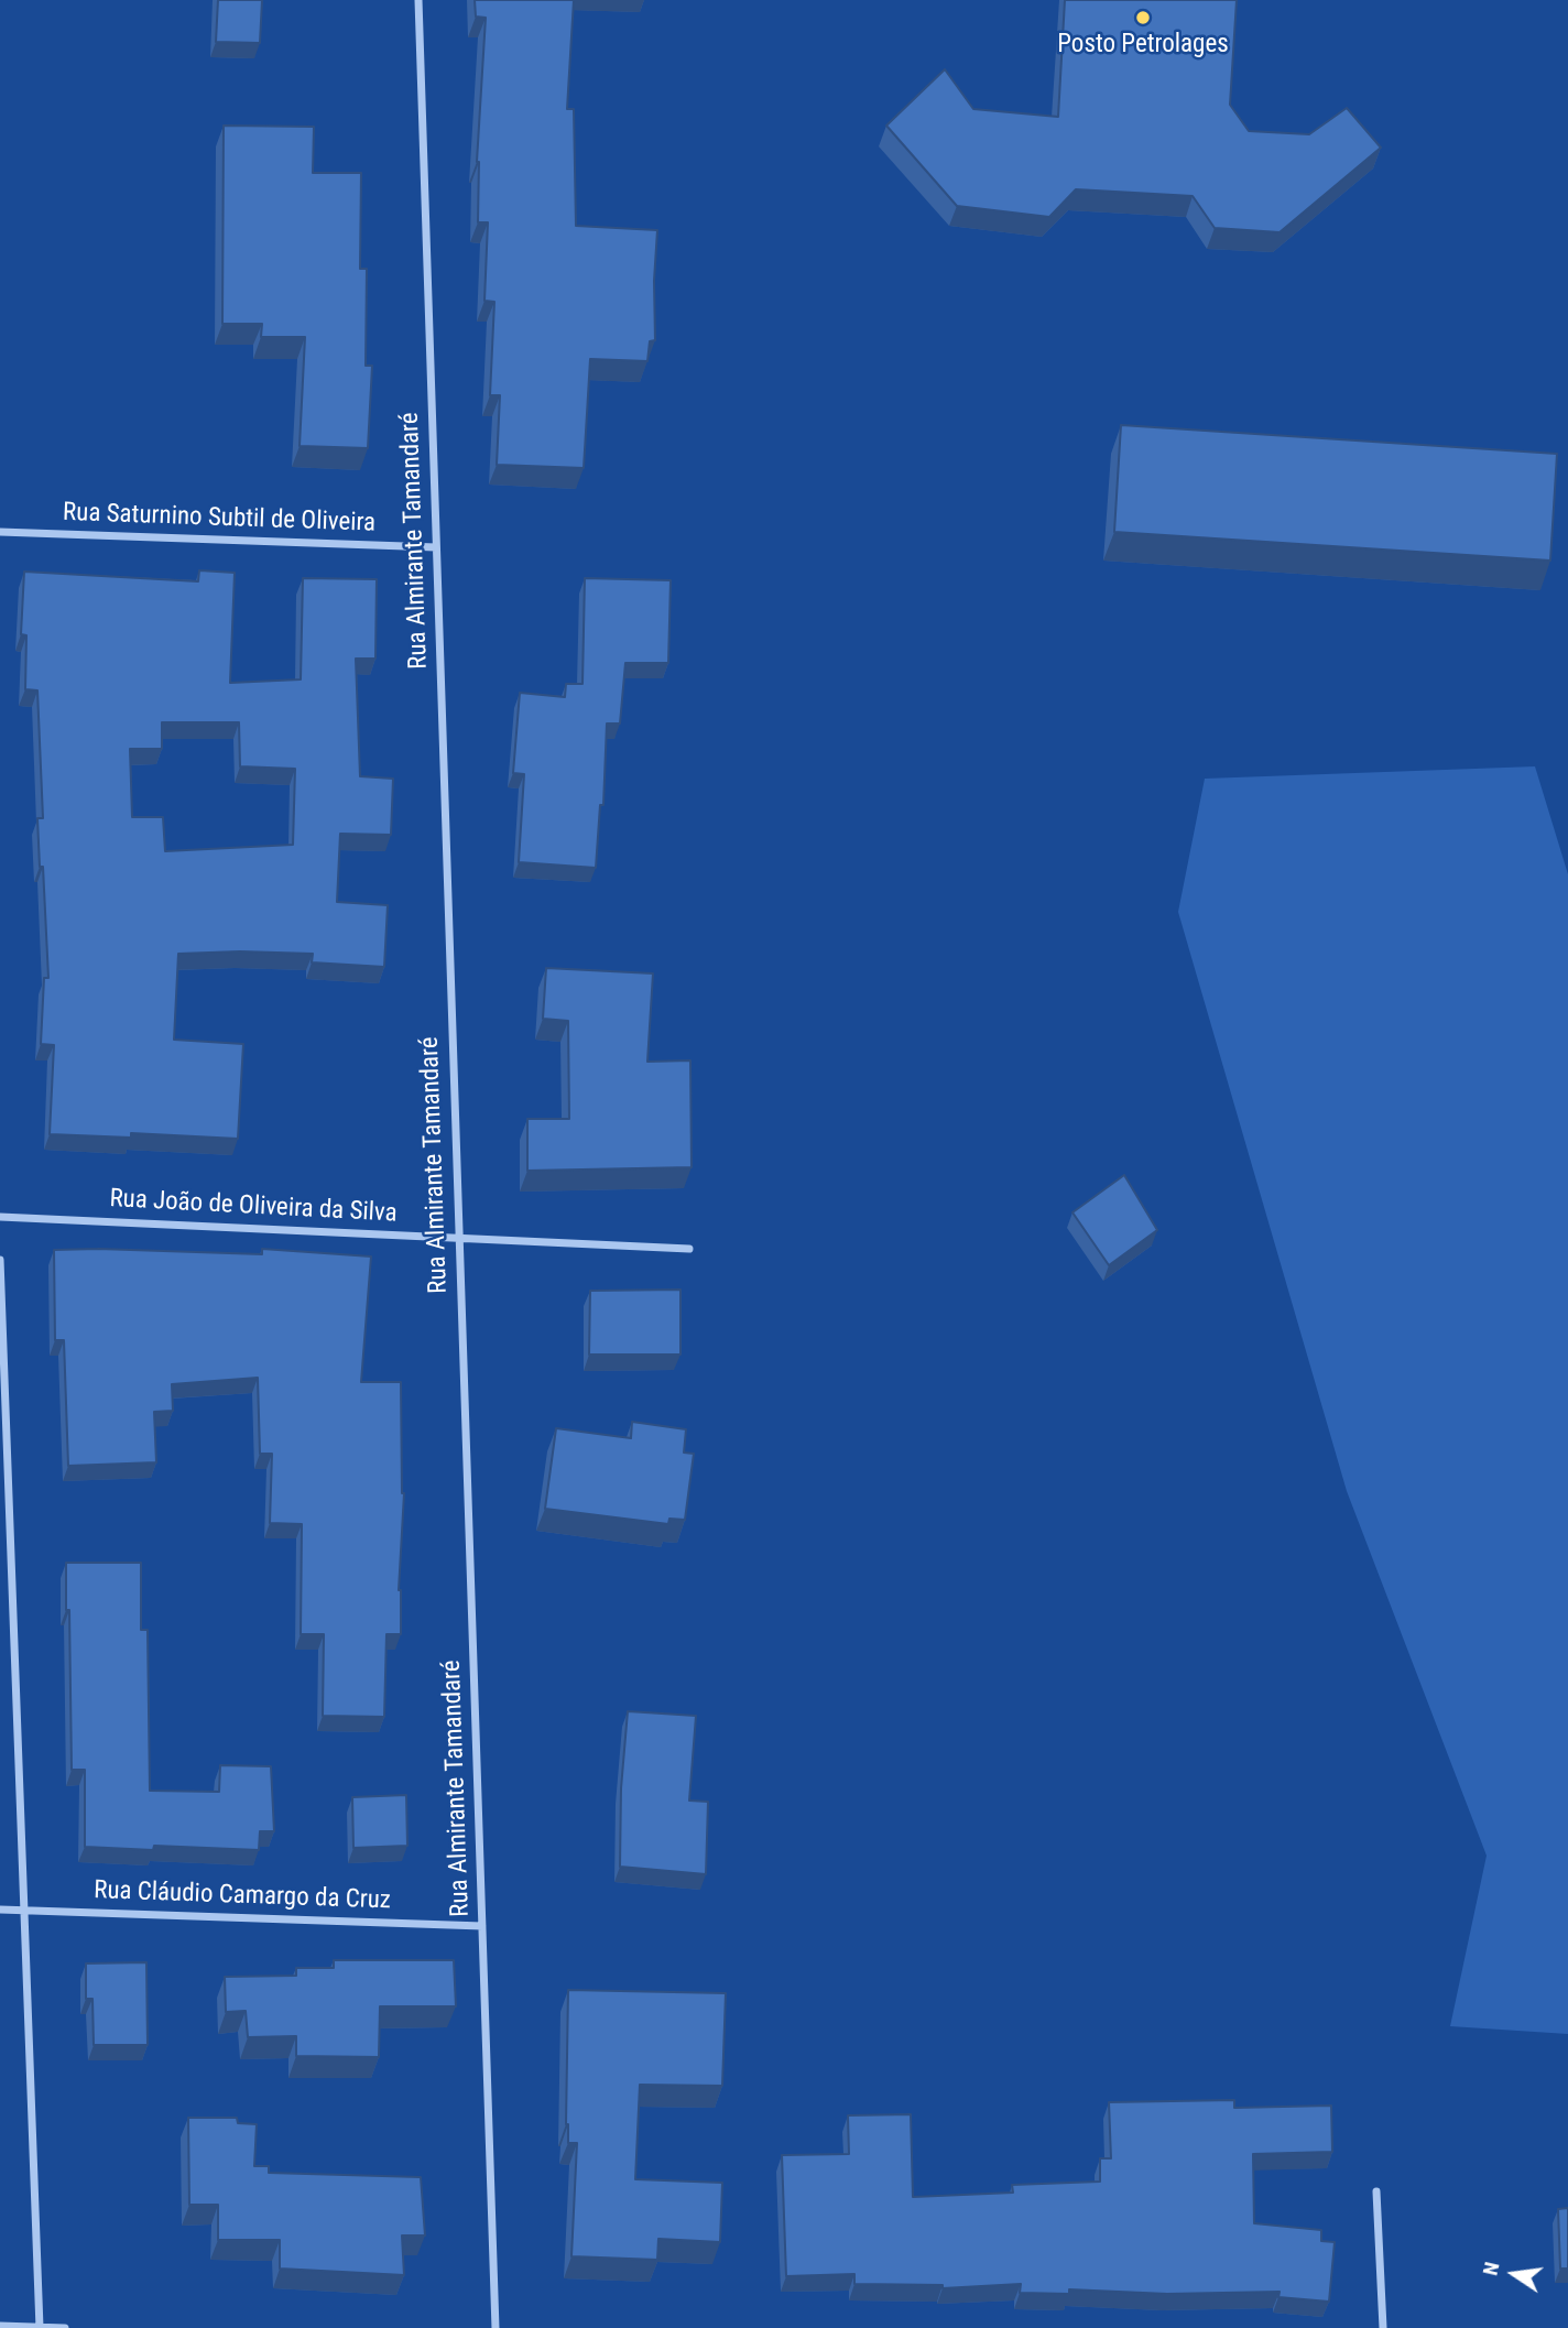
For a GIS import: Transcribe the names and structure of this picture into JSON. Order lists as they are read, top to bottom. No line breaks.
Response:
{"streets":{"street":["Rua Saturnino Subtil de Oliveira","Rua Almirante Tamandaré","Rua João de Oliveira da Silva","Rua Cláudio Camargo da Cruz"]},"crossings":[["Rua Saturnino Subtil de Oliveira","Rua Almirante Tamandaré"],["Rua Almirante Tamandaré","Rua João de Oliveira da Silva"],["Rua Almirante Tamandaré","Rua Cláudio Camargo da Cruz"]],"places":["Posto Petrolages"],"north":"left"}
